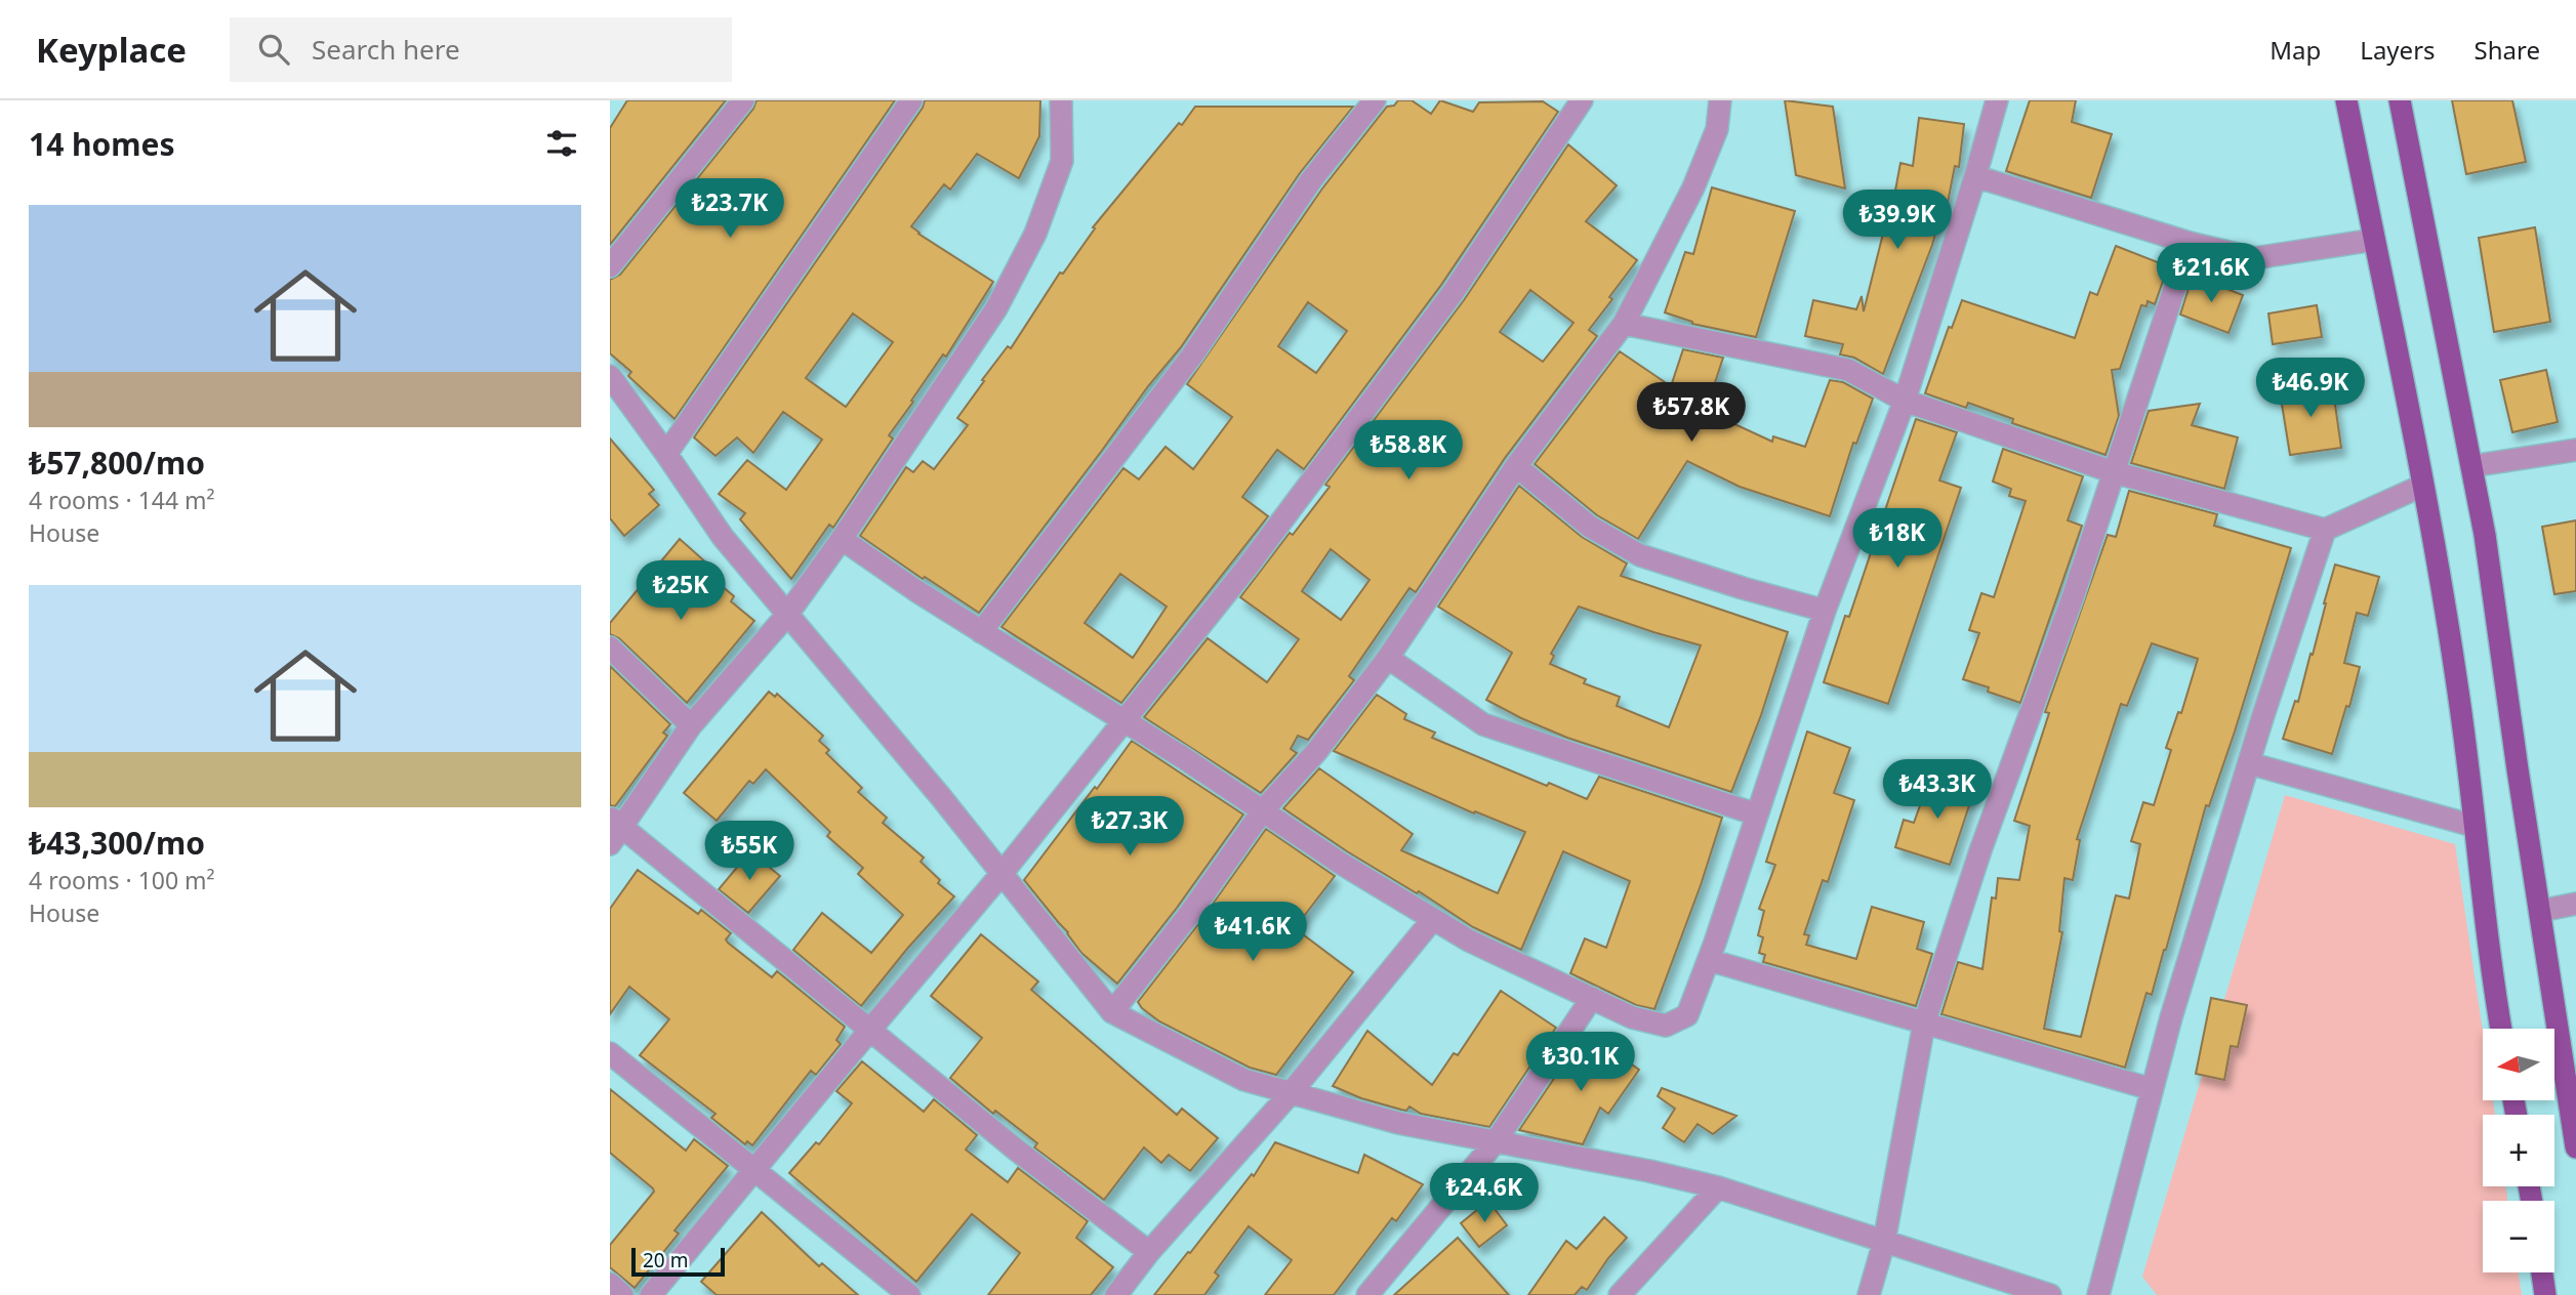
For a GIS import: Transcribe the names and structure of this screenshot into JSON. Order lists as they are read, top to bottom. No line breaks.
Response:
{"scale_bar":"20 m","north":"left","page":{"header":"Keyplace","search":"Search here","nav":["Map","Layers","Share"],"heading":"14 homes","price":["₺23.7K","₺39.9K","₺21.6K","₺46.9K","₺57.8K","₺58.8K","₺18K","₺25K","₺43.3K","₺27.3K","₺55K","₺41.6K","₺30.1K","₺24.6K"],"list":[{"name":"₺57,800/mo","note":"4 rooms · 144 m² · House"},{"name":"₺43,300/mo","note":"4 rooms · 100 m² · House"}],"map_buttons":["+","−"],"scale":"20 m"}}
